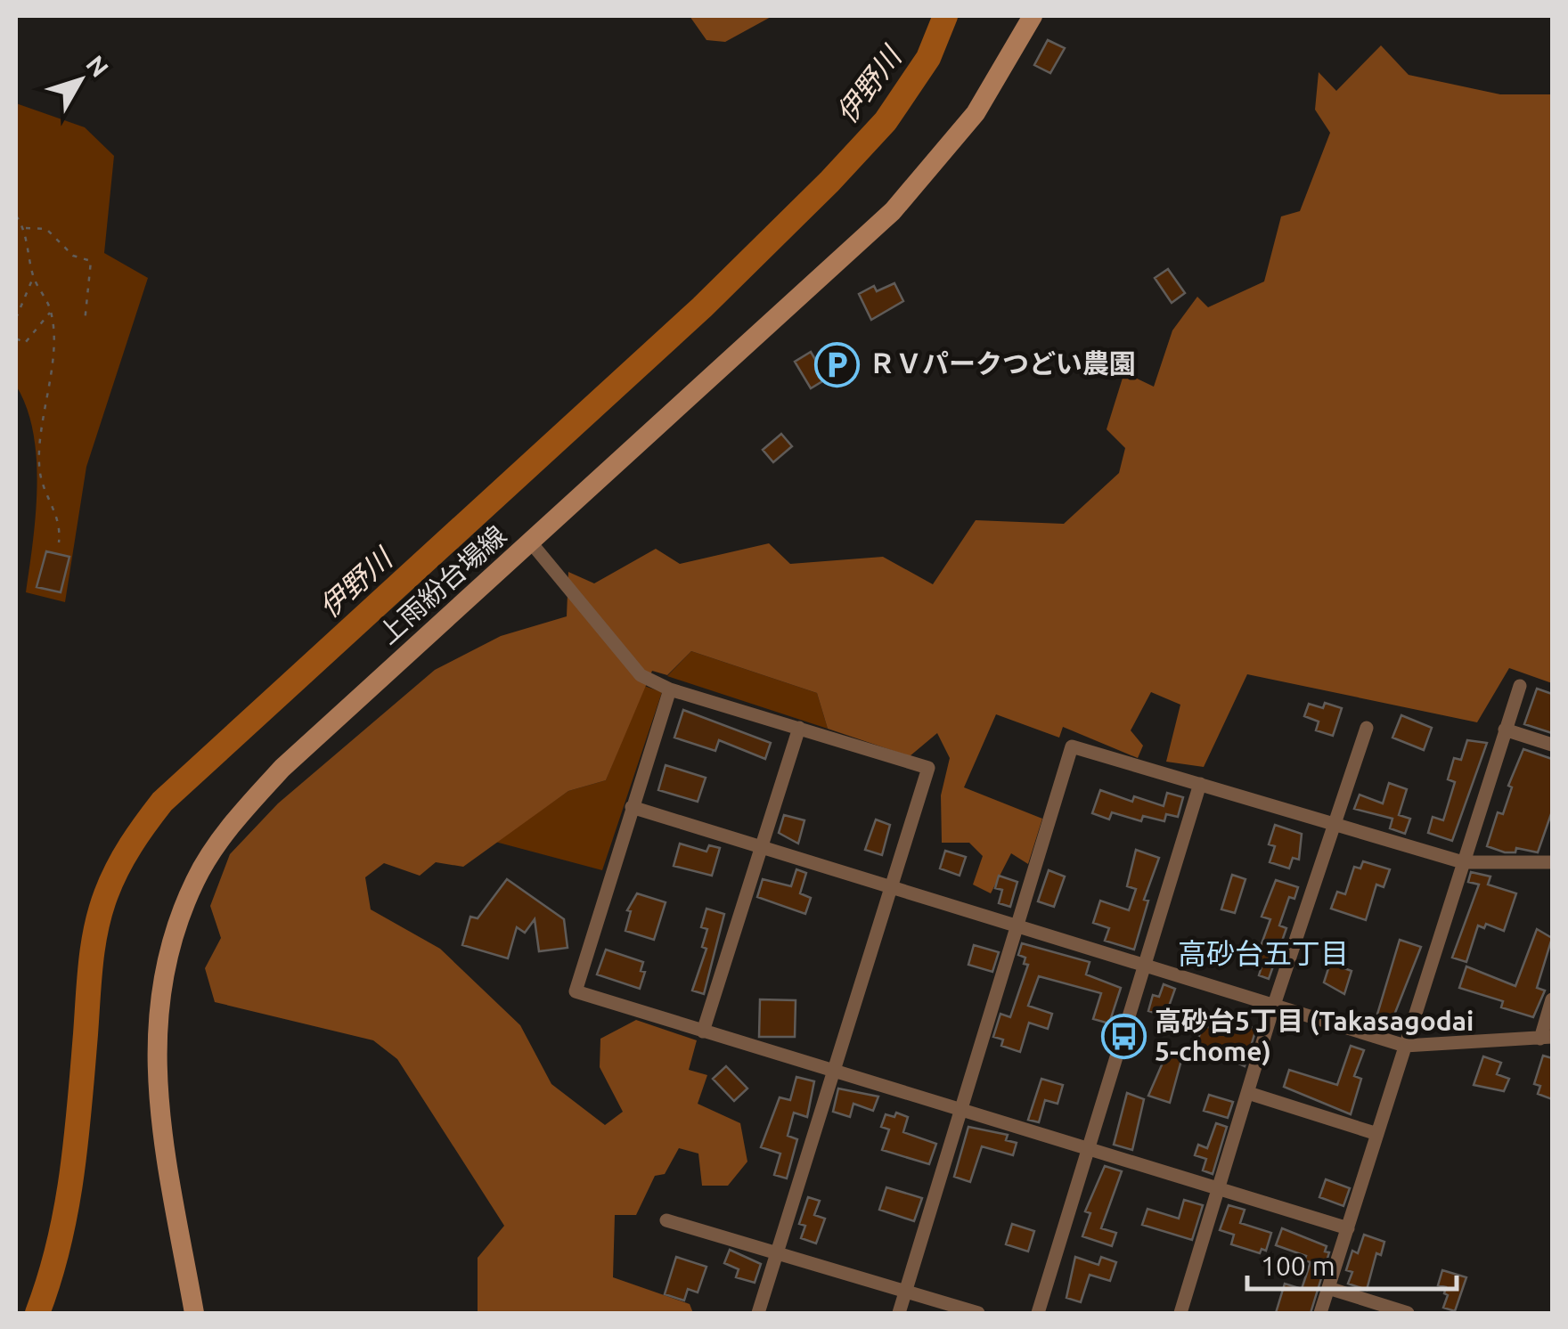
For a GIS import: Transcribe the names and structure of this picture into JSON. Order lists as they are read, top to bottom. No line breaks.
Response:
{"streets":{"main road":["上雨紛台場線"]},"districts":["高砂台五丁目"],"water":["伊野川"],"places":{"parking":["ＲＶパークつどい農園"],"bus stop":["高砂台5丁目 (Takasagodai 5-chome)"]},"scale_bar":"100 m","north":"top right"}
